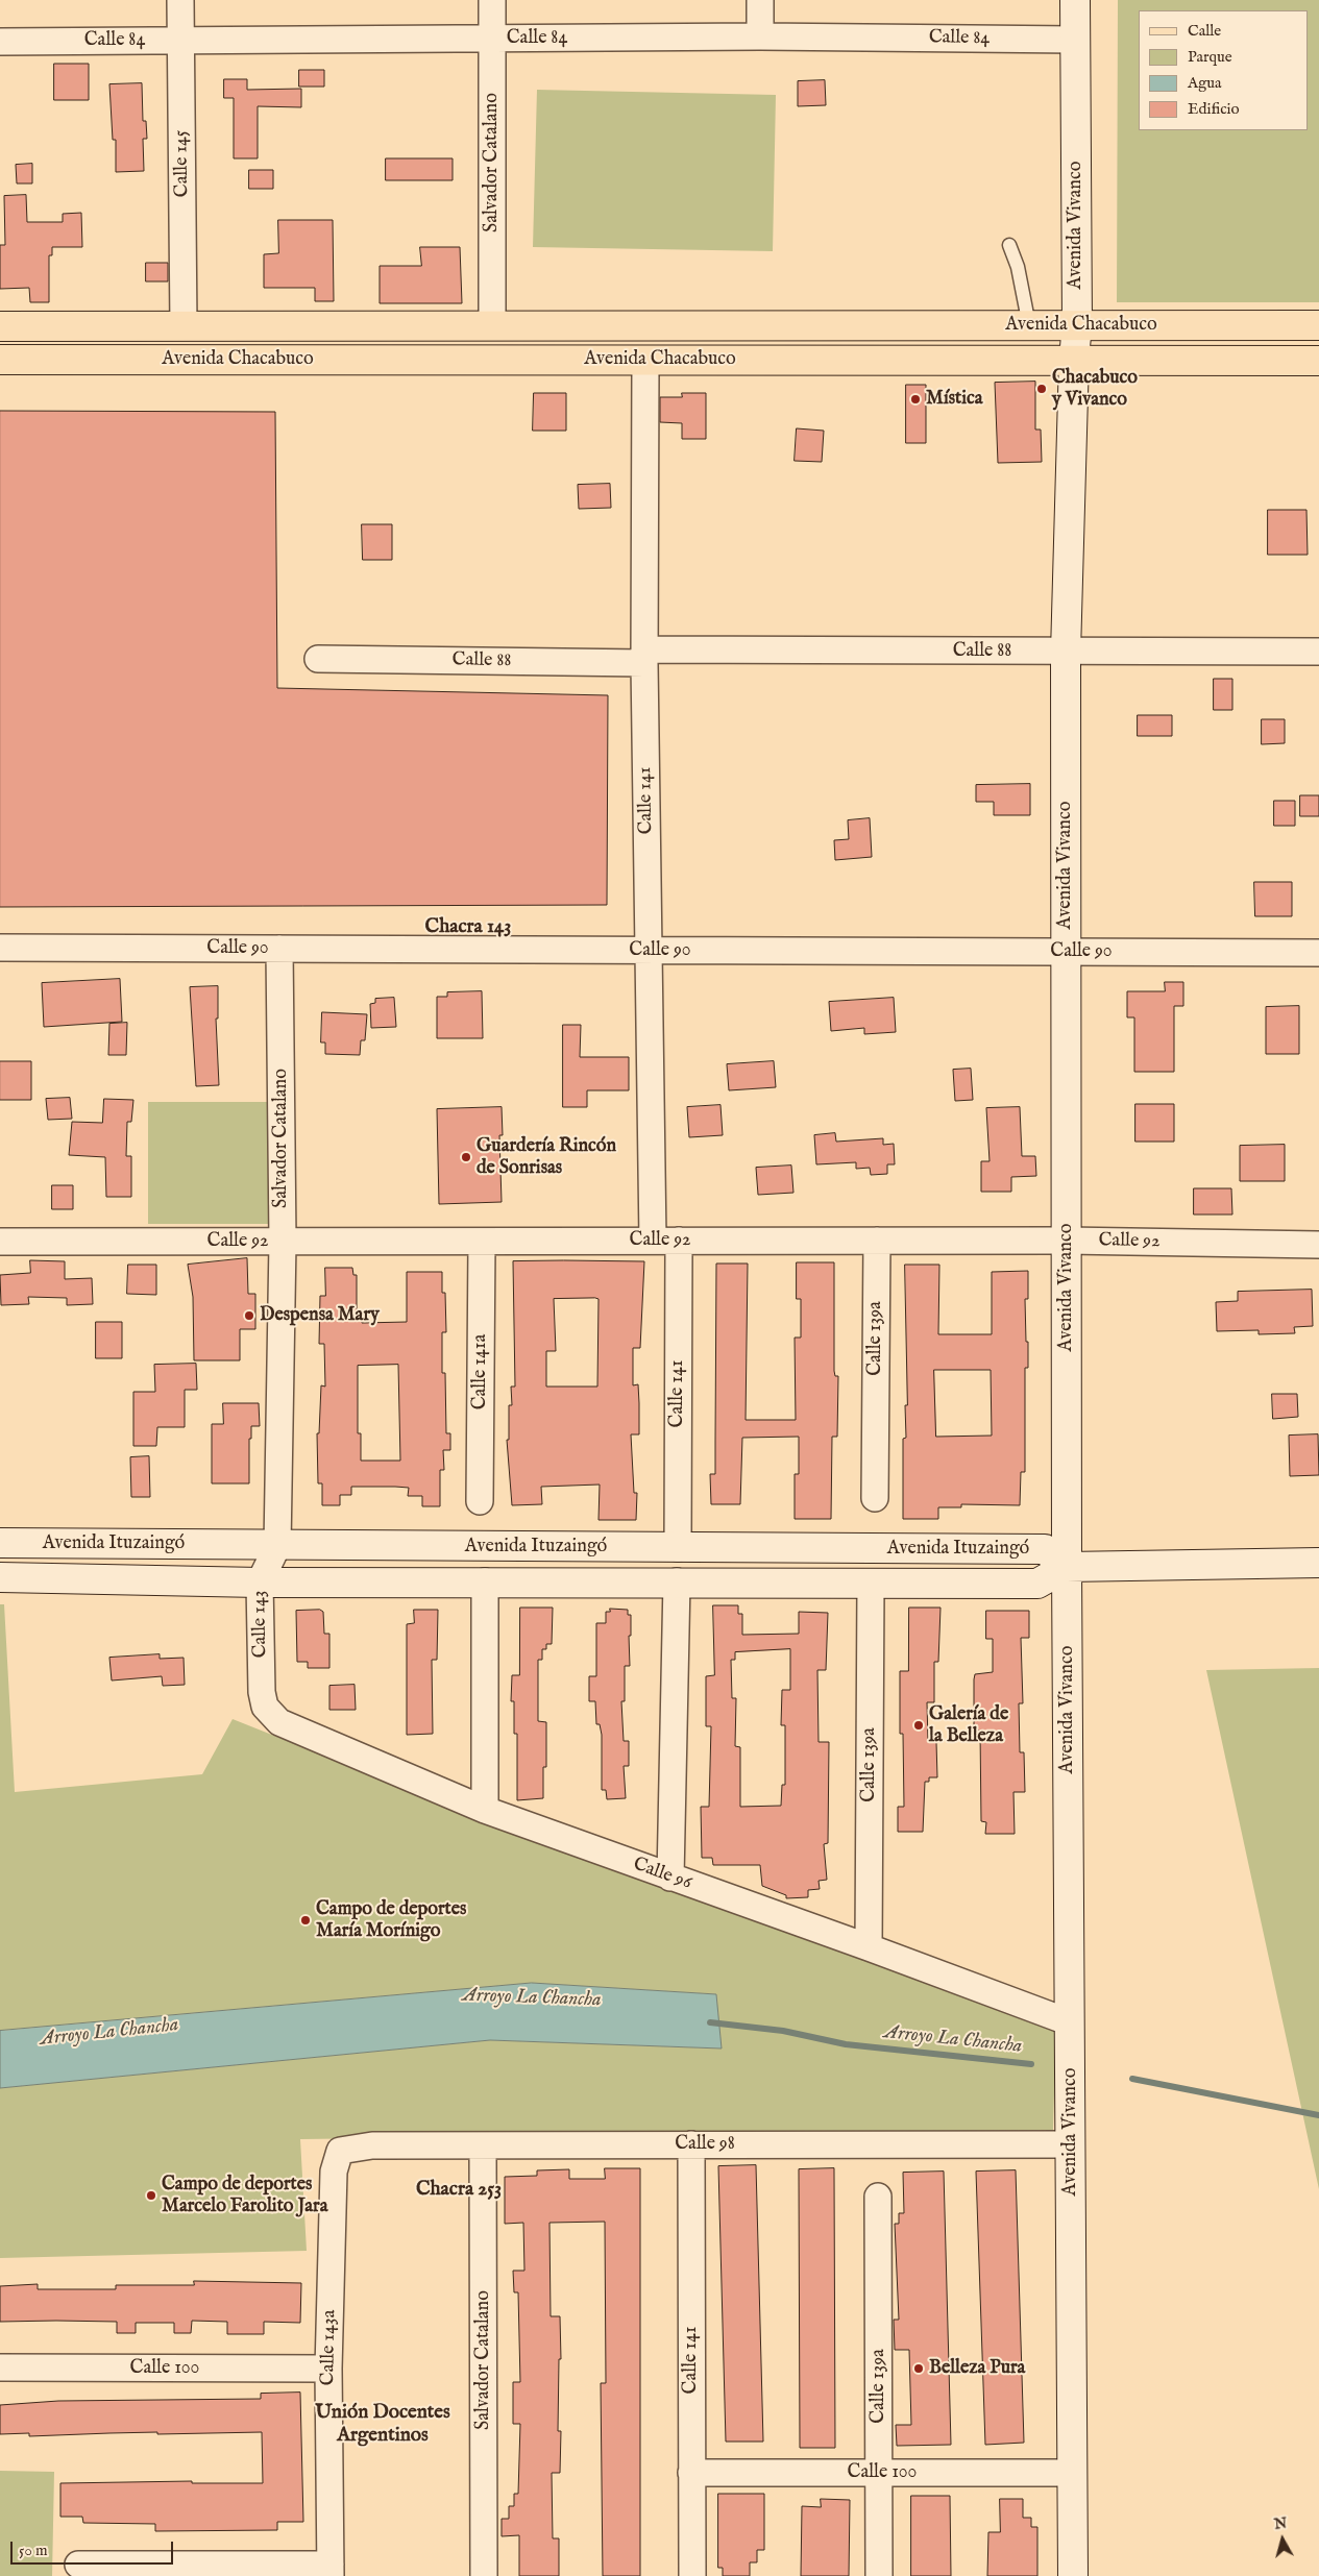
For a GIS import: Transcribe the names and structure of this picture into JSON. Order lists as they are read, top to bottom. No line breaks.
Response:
{"streets":{"main road":["Avenida Vivanco","Avenida Chacabuco","Avenida Ituzaingó"],"street":["Calle 84","Salvador Catalano","Calle 145","Calle 88","Calle 141","Calle 90","Calle 92","Calle 139a","Calle 141a","Calle 143","Calle 96","Calle 98","Calle 143a","Calle 100"]},"crossings":[["Calle 84","Salvador Catalano"],["Calle 84","Calle 145"],["Calle 84","Avenida Vivanco"],["Salvador Catalano","Avenida Chacabuco"],["Salvador Catalano","Calle 90"],["Salvador Catalano","Calle 92"],["Salvador Catalano","Avenida Ituzaingó"],["Salvador Catalano","Calle 143"],["Salvador Catalano","Calle 98"],["Calle 145","Avenida Chacabuco"],["Avenida Vivanco","Avenida Chacabuco"],["Avenida Vivanco","Calle 88"],["Avenida Vivanco","Calle 90"],["Avenida Vivanco","Calle 92"],["Avenida Vivanco","Avenida Ituzaingó"],["Avenida Vivanco","Calle 96"],["Avenida Vivanco","Calle 98"],["Avenida Vivanco","Calle 100"],["Avenida Chacabuco","Calle 141"],["Calle 88","Calle 141"],["Calle 141","Calle 90"],["Calle 141","Calle 92"],["Calle 141","Avenida Ituzaingó"],["Calle 141","Calle 98"],["Calle 141","Calle 100"],["Calle 92","Calle 139a"],["Calle 92","Calle 141a"],["Calle 139a","Avenida Ituzaingó"],["Calle 139a","Calle 96"],["Calle 139a","Calle 100"],["Avenida Ituzaingó","Calle 143"],["Calle 143","Calle 96"],["Calle 98","Calle 143a"],["Calle 143a","Calle 100"]],"districts":["Chacra 143","Chacra 253","Unión Docentes Argentinos"],"water":["Arroyo La Chancha"],"places":["Chacabuco y Vivanco","Mística","Guardería Rincón de Sonrisas","Despensa Mary","Galería de la Belleza","Campo de deportes María Morínigo","Campo de deportes Marcelo Farolito Jara","Belleza Pura"],"legend":["Calle","Parque","Agua","Edificio"],"scale_bar":"50 m","north":"top"}
